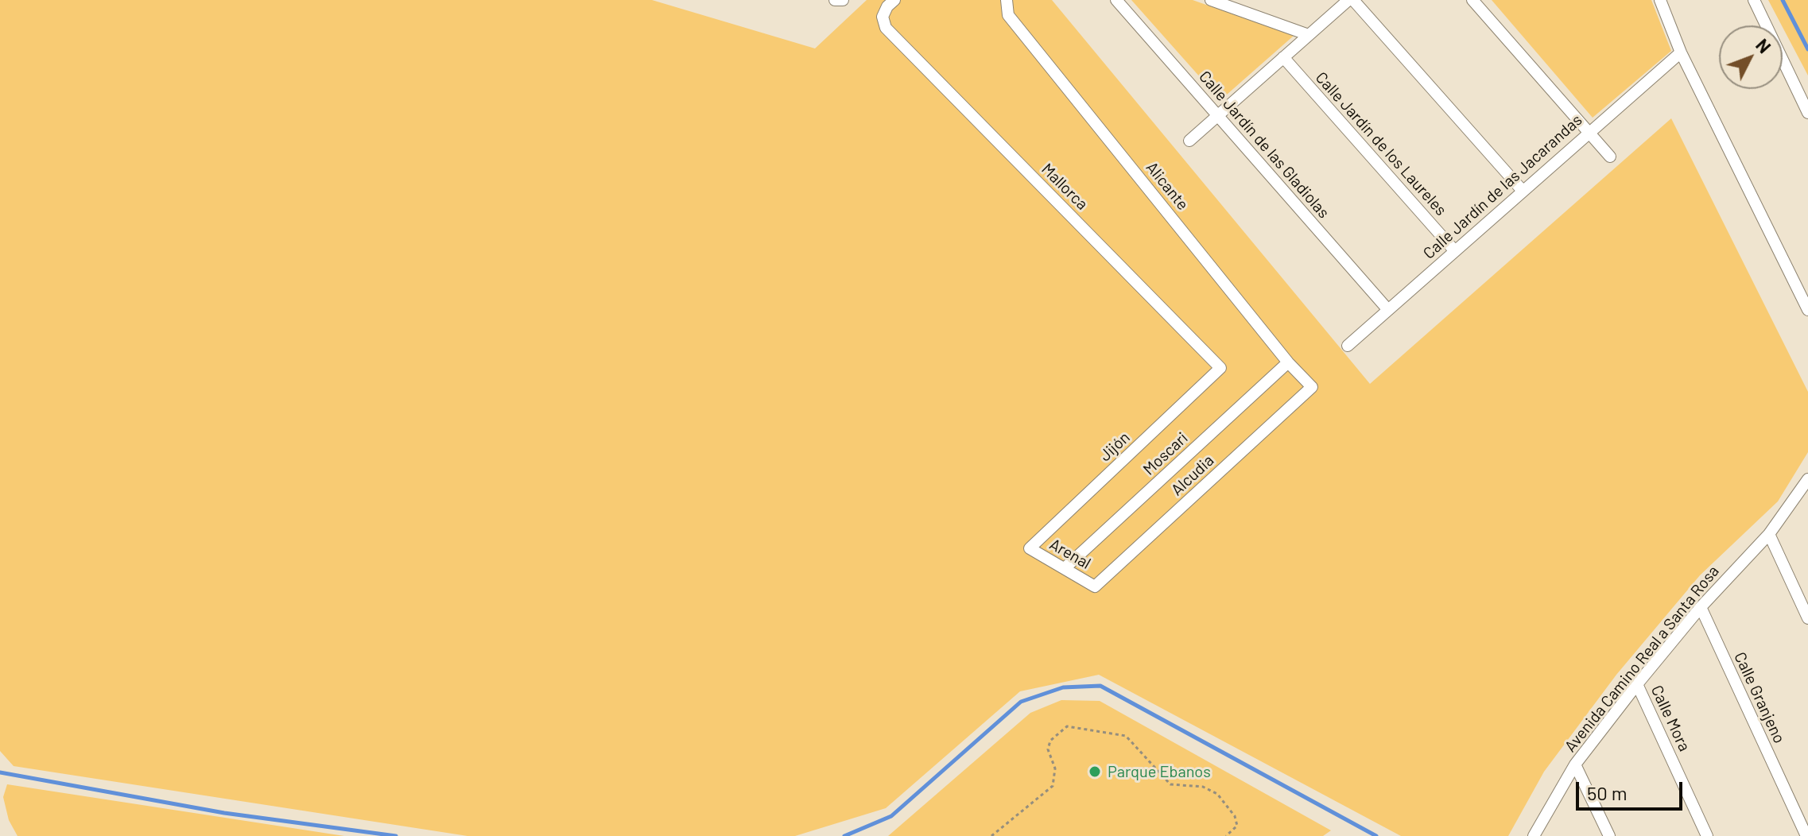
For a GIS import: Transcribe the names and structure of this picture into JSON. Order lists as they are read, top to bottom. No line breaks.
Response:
{"streets":{"street":["Calle Jardín de los Laureles","Calle Jardín de las Gladiolas","Alicante","Mallorca","Calle Jardín de las Jacarandas","Jijón","Moscari","Alcudia","Arenal","Avenida Camino Real a Santa Rosa","Calle Granjeno","Calle Mora"]},"crossings":[["Calle Jardín de los Laureles","Calle Jardín de las Jacarandas"],["Calle Jardín de las Gladiolas","Calle Jardín de las Jacarandas"],["Alicante","Moscari"],["Alicante","Alcudia"],["Mallorca","Jijón"],["Jijón","Arenal"],["Moscari","Arenal"],["Alcudia","Arenal"],["Avenida Camino Real a Santa Rosa","Calle Granjeno"],["Avenida Camino Real a Santa Rosa","Calle Mora"]],"places":["Parque Ebanos"],"scale_bar":"50 m","north":"top right"}
